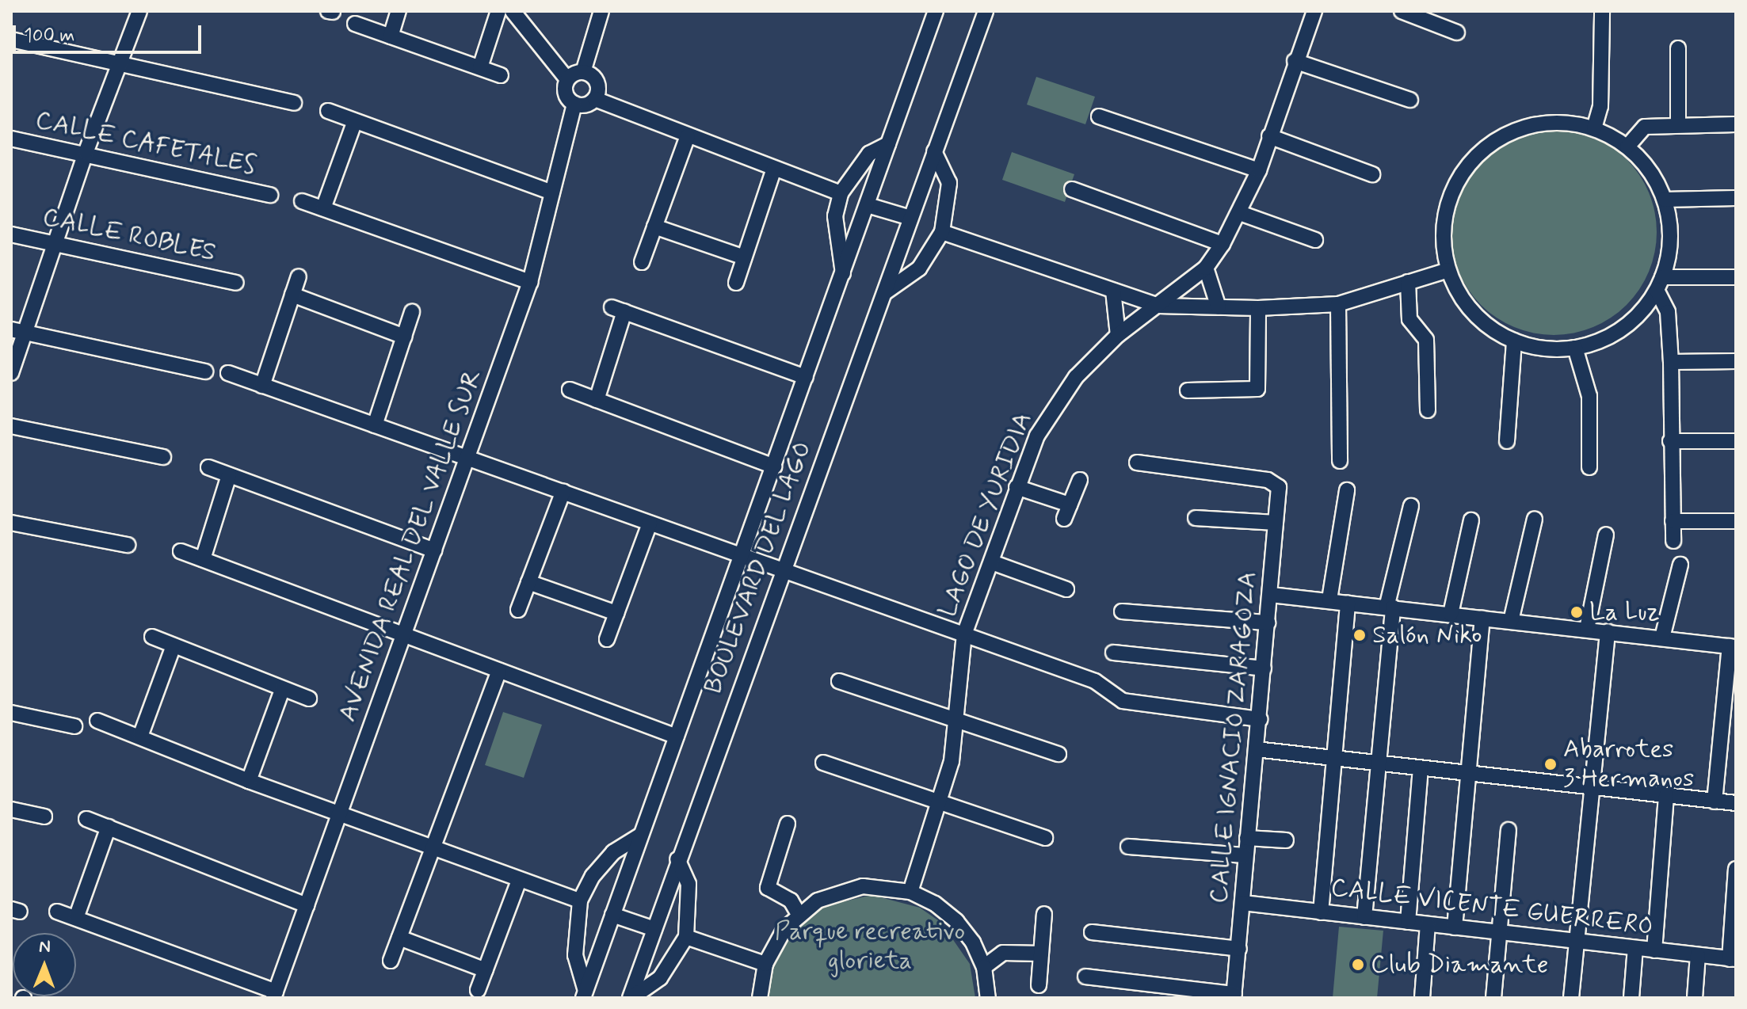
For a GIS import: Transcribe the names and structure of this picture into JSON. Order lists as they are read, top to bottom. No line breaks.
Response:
{"streets":{"street":["CALLE CAFETALES","CALLE ROBLES","LAGO DE YURIDIA","AVENIDA REAL DEL VALLE SUR","BOULEVARD DEL LAGO","CALLE IGNACIO ZARAGOZA","CALLE VICENTE GUERRERO"]},"crossings":[["CALLE IGNACIO ZARAGOZA","CALLE VICENTE GUERRERO"]],"parks":["Parque recreativo glorieta"],"places":["La Luz","Salón Niko","Abarrotes 3 Hermanos","Club Diamante"],"scale_bar":"100 m","north":"top"}
